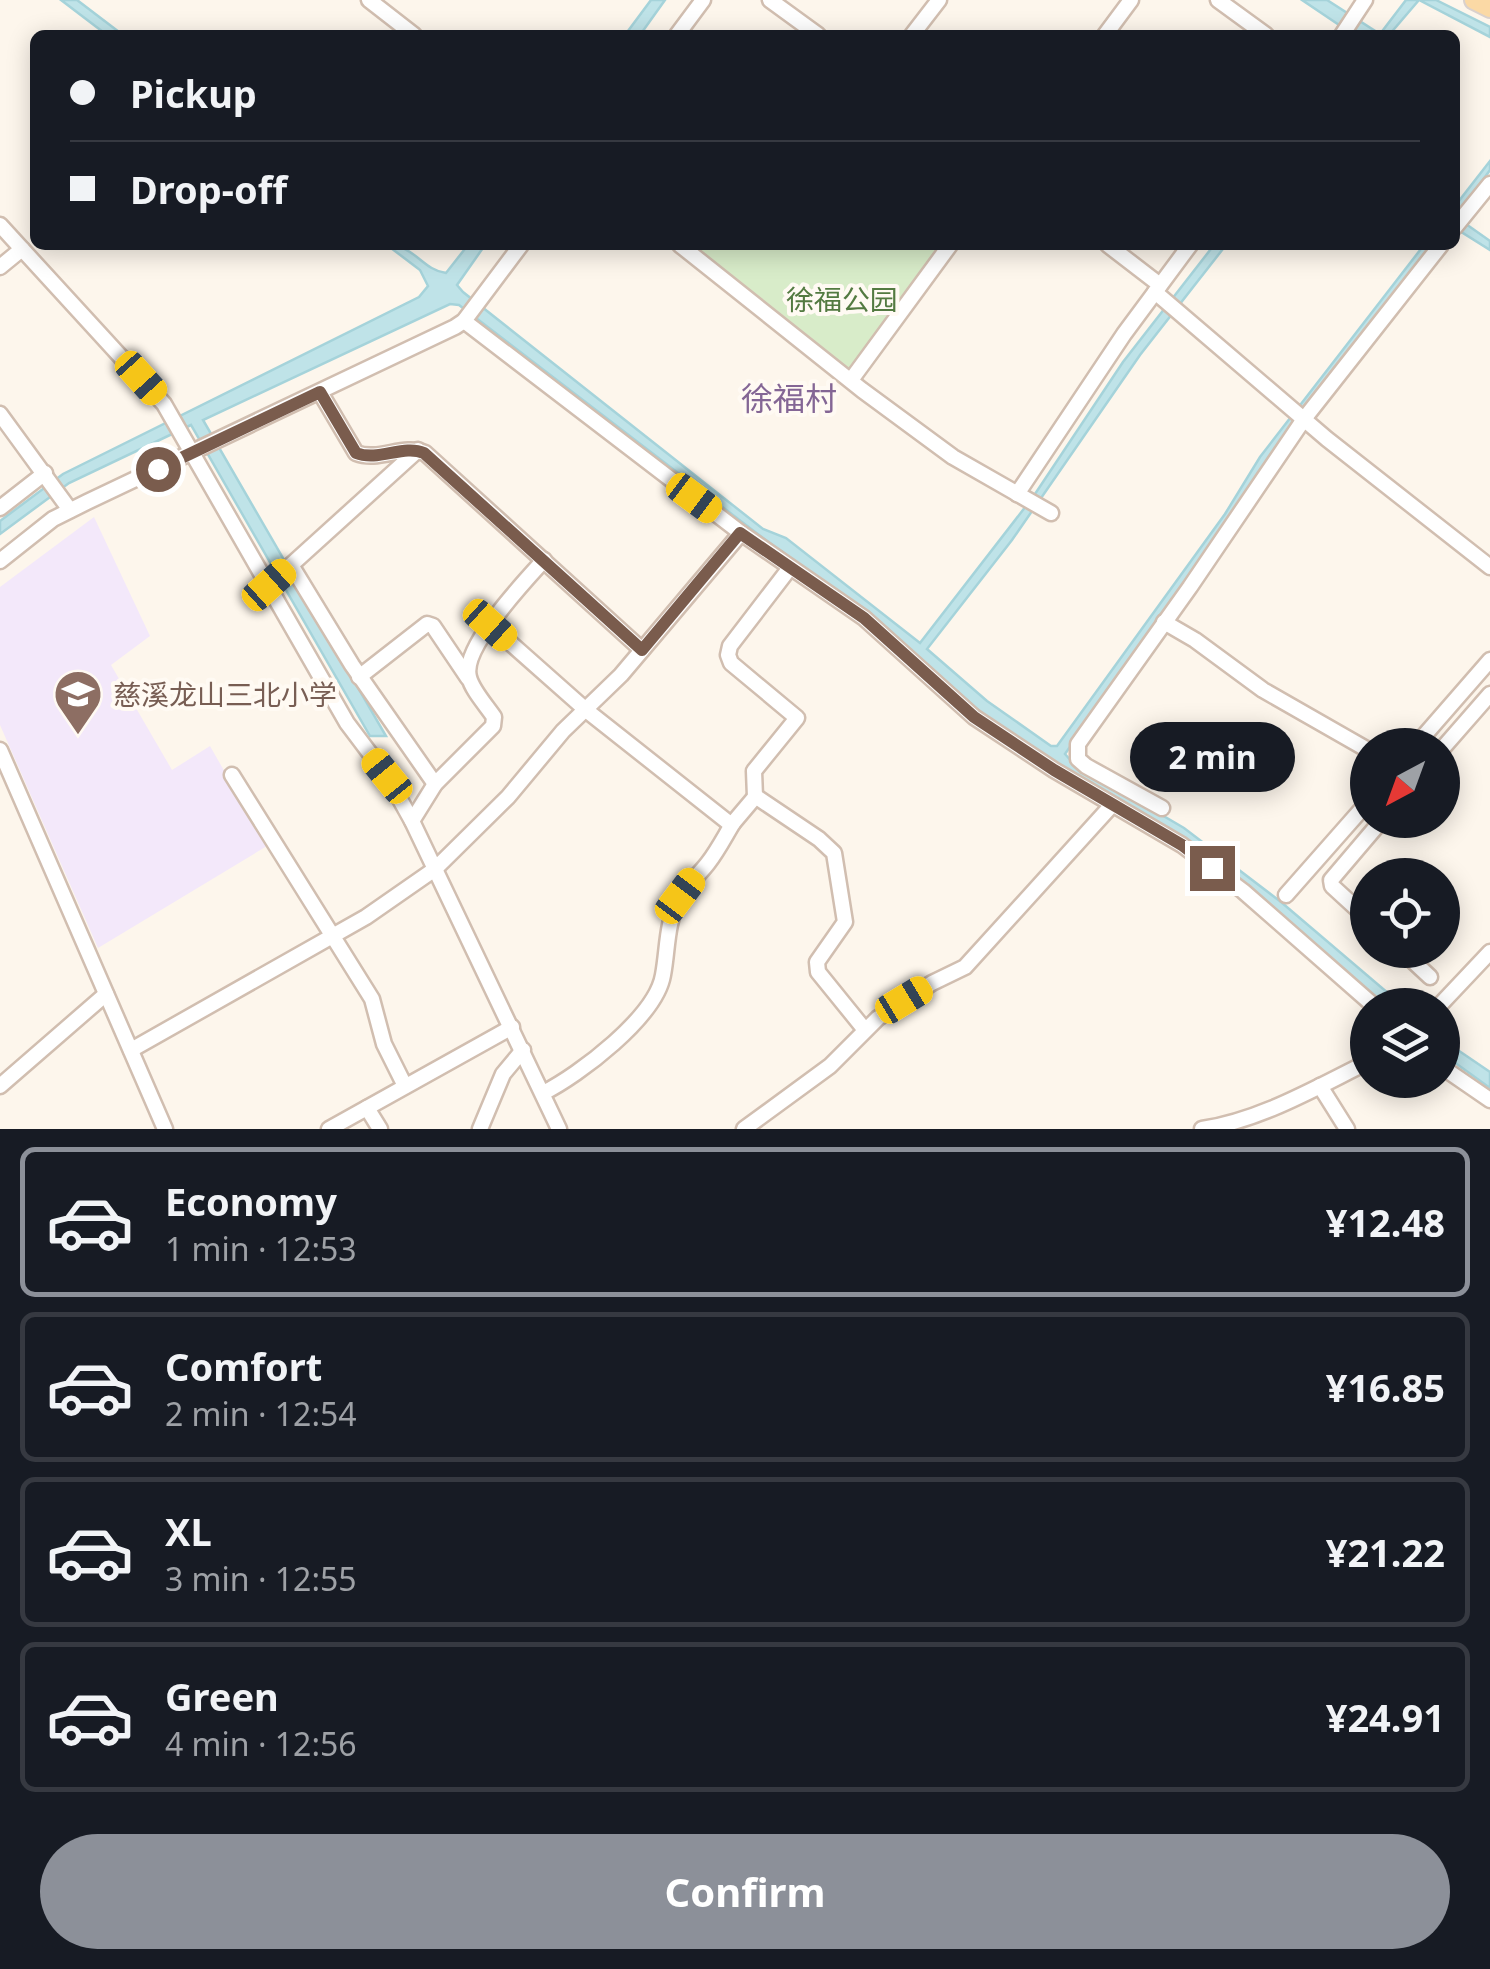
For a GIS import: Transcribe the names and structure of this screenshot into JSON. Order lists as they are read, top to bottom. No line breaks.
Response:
{"districts":["徐福村"],"parks":["徐福公园"],"places":{"school or university":["慈溪龙山三北小学"]},"north":"bottom left","page":{"banner":["Pickup","Drop-off"],"bubble":"2 min","list":[{"name":"Economy","note":"1 min · 12:53","value":"¥12.48"},{"name":"Comfort","note":"2 min · 12:54","value":"¥16.85"},{"name":"XL","note":"3 min · 12:55","value":"¥21.22"},{"name":"Green","note":"4 min · 12:56","value":"¥24.91"}],"buttons":"Confirm"}}
